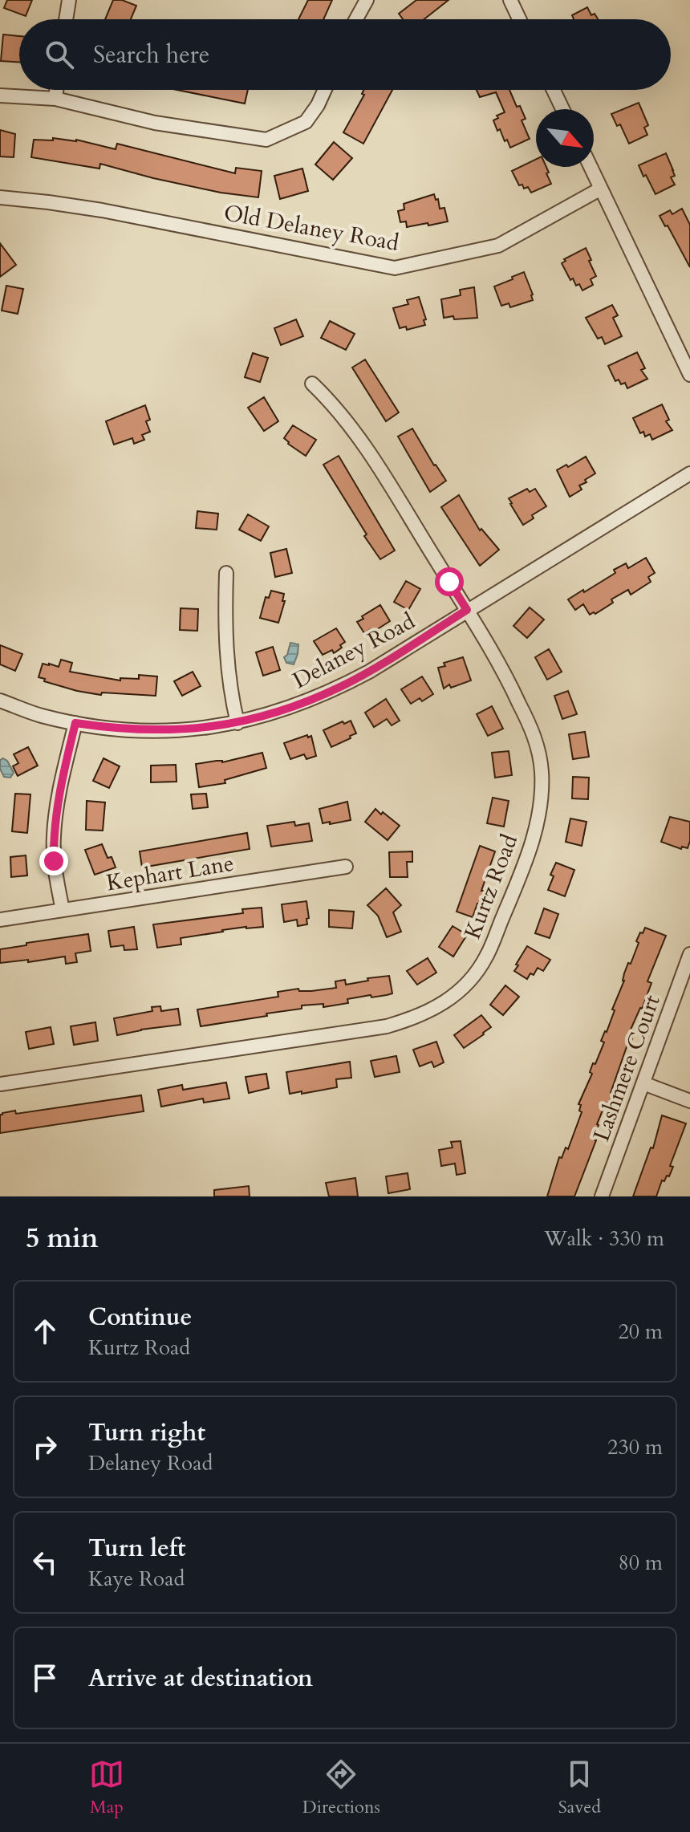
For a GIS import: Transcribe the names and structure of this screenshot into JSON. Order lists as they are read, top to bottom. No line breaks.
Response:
{"streets":{"street":["Old Delaney Road","Delaney Road","Kephart Lane","Kurtz Road","Lashmere Court"]},"crossings":[["Delaney Road","Kurtz Road"]],"north":"bottom right","page":{"search":"Search here","heading":["5 min","Walk · 330 m"],"list":[["Continue","Kurtz Road","20 m"],["Turn right","Delaney Road","230 m"],["Turn left","Kaye Road","80 m"],"Arrive at destination"],"nav":["Map","Directions","Saved"]}}
